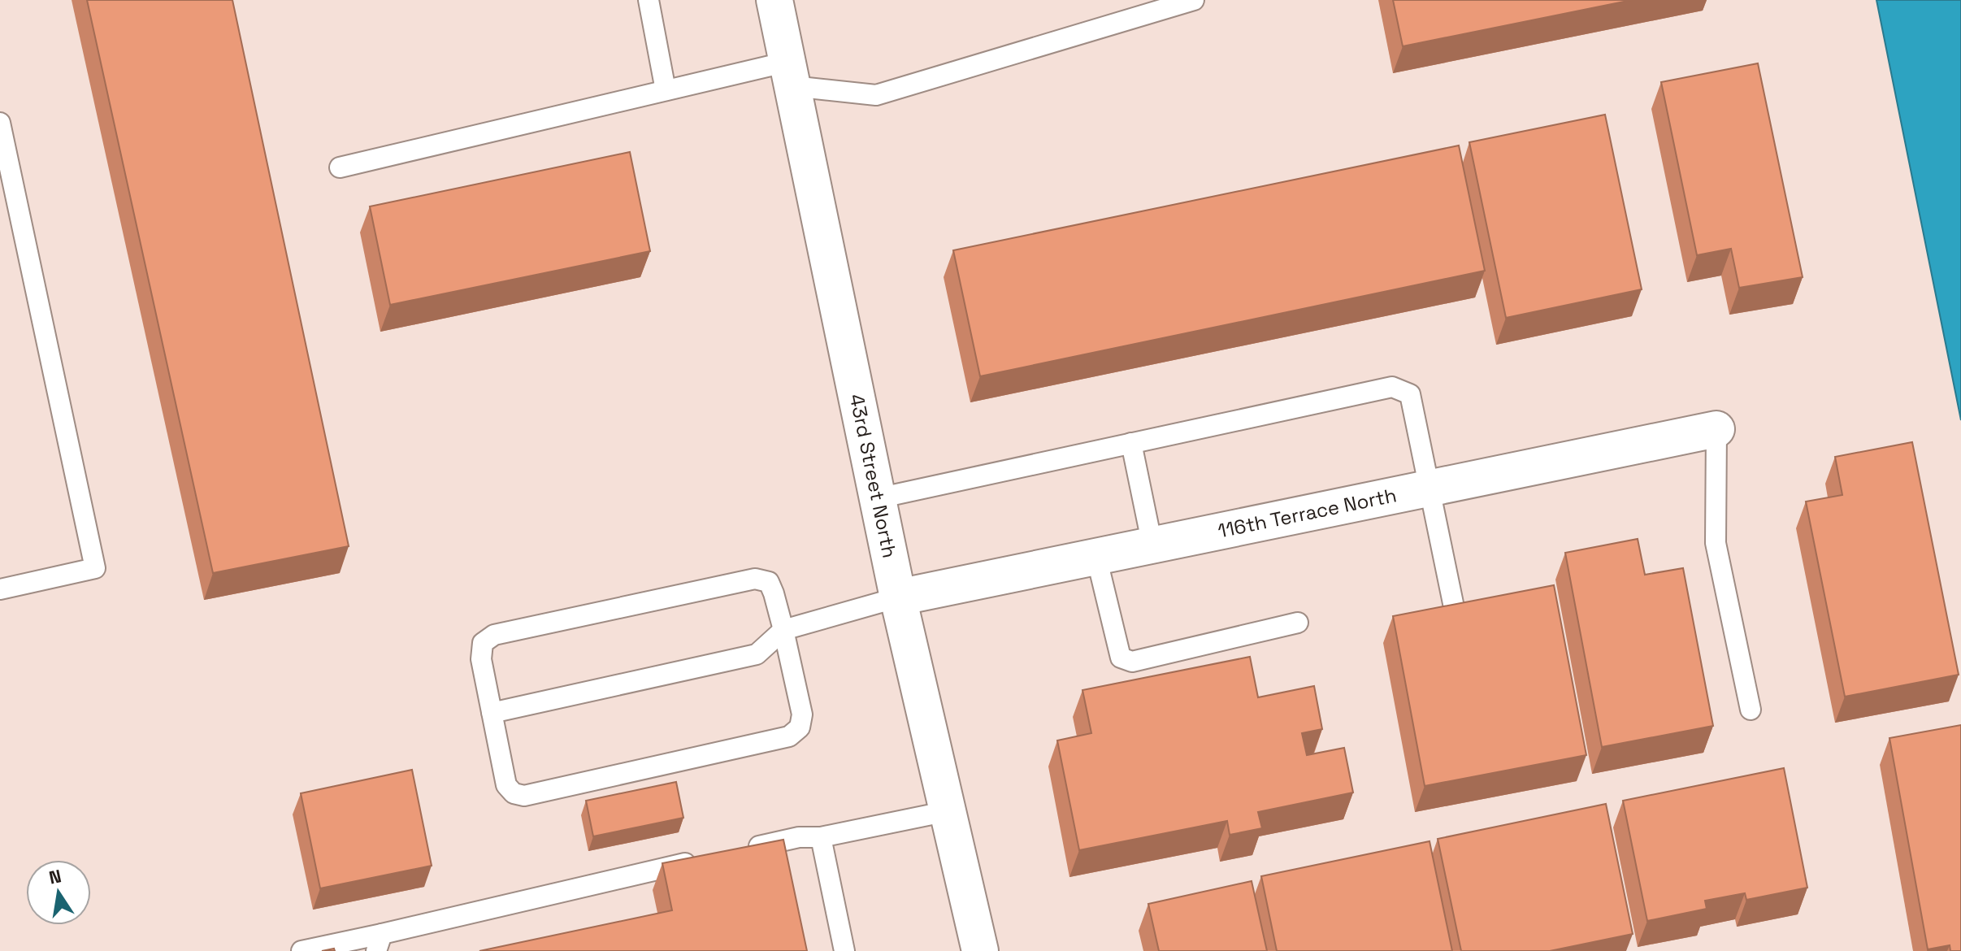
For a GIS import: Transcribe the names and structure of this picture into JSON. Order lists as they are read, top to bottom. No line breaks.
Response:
{"streets":{"street":["43rd Street North","116th Terrace North"]},"crossings":[["43rd Street North","116th Terrace North"]],"north":"top"}
